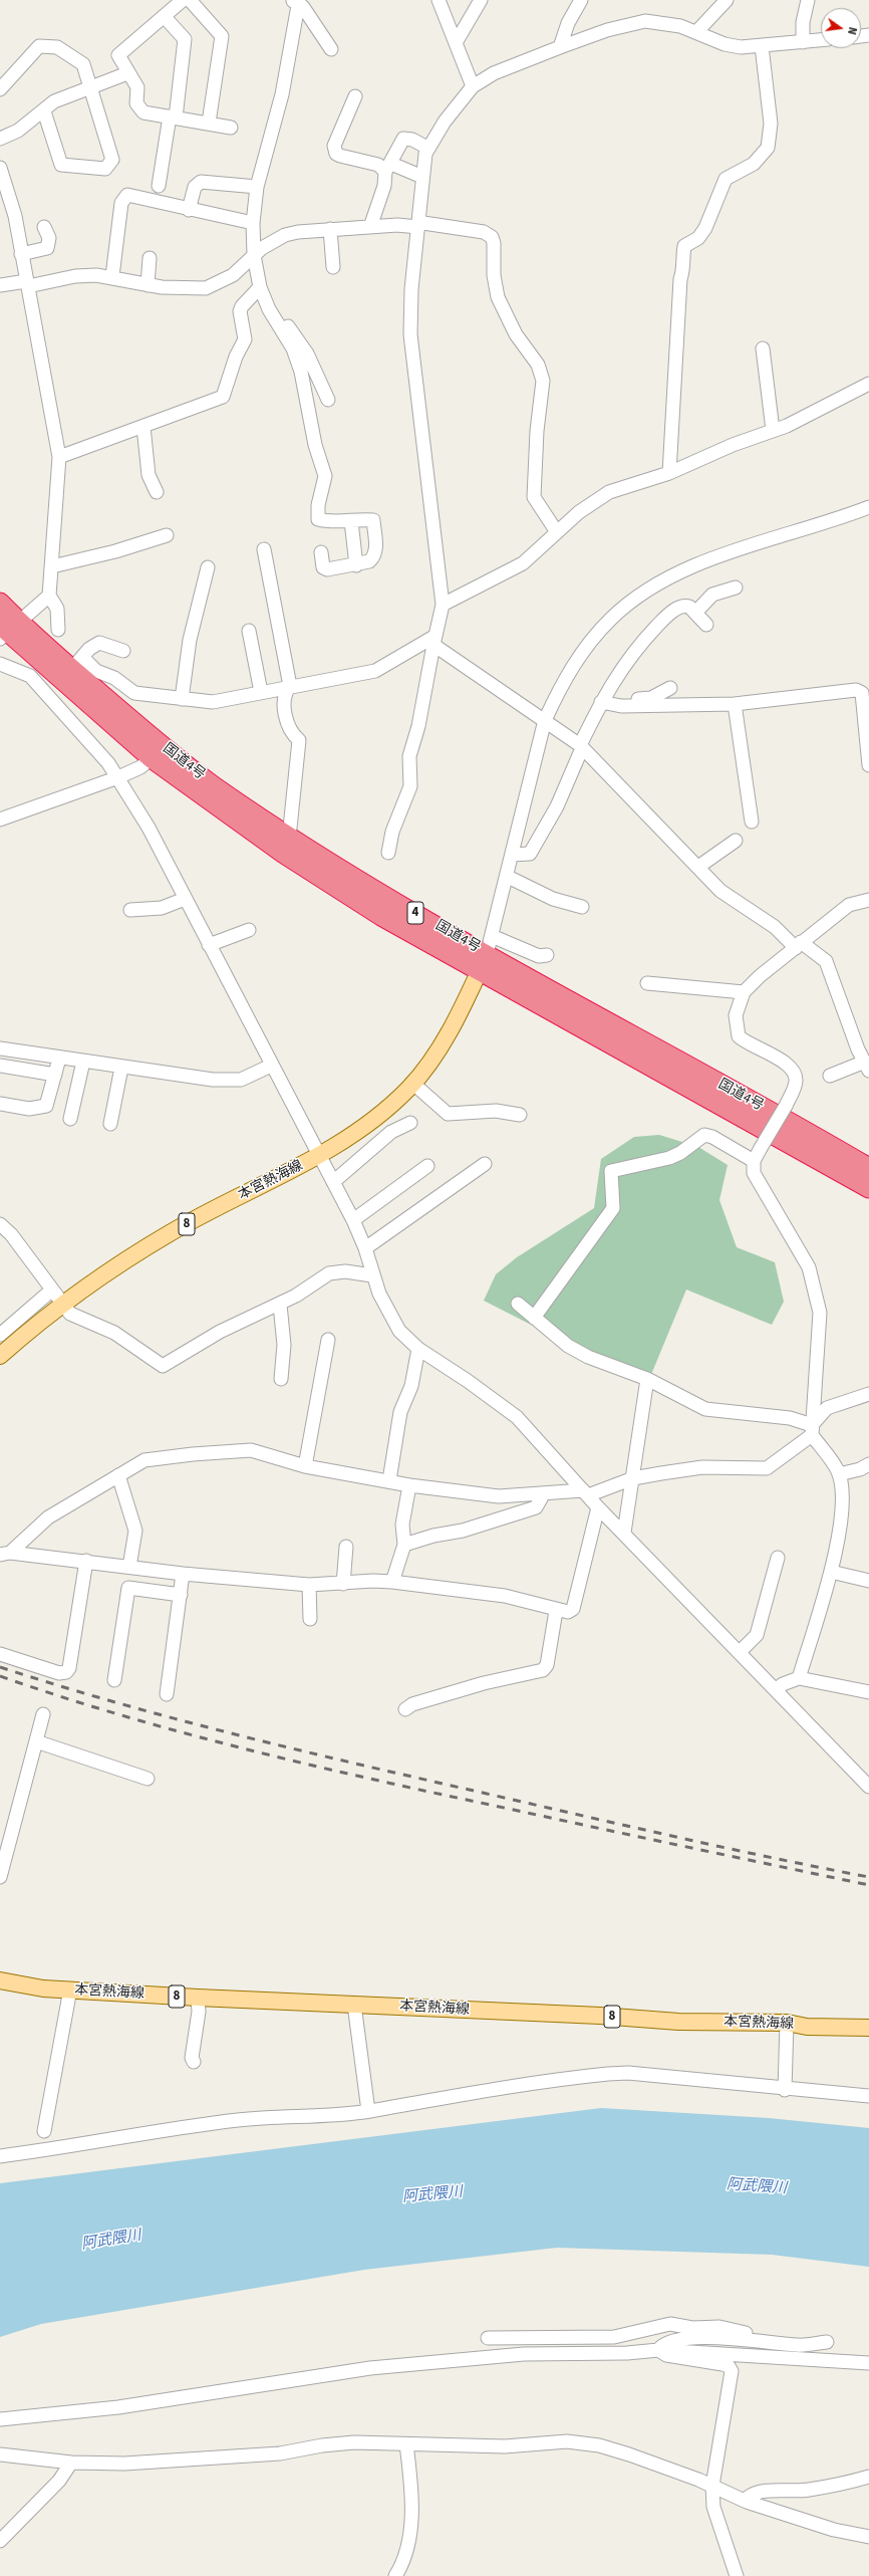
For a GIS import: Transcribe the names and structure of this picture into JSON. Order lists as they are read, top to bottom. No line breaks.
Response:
{"streets":{"highway":["国道4号","4"],"main road":["本宮熱海線","8"]},"crossings":[["国道4号","本宮熱海線"]],"water":["阿武隈川"],"north":"right"}
